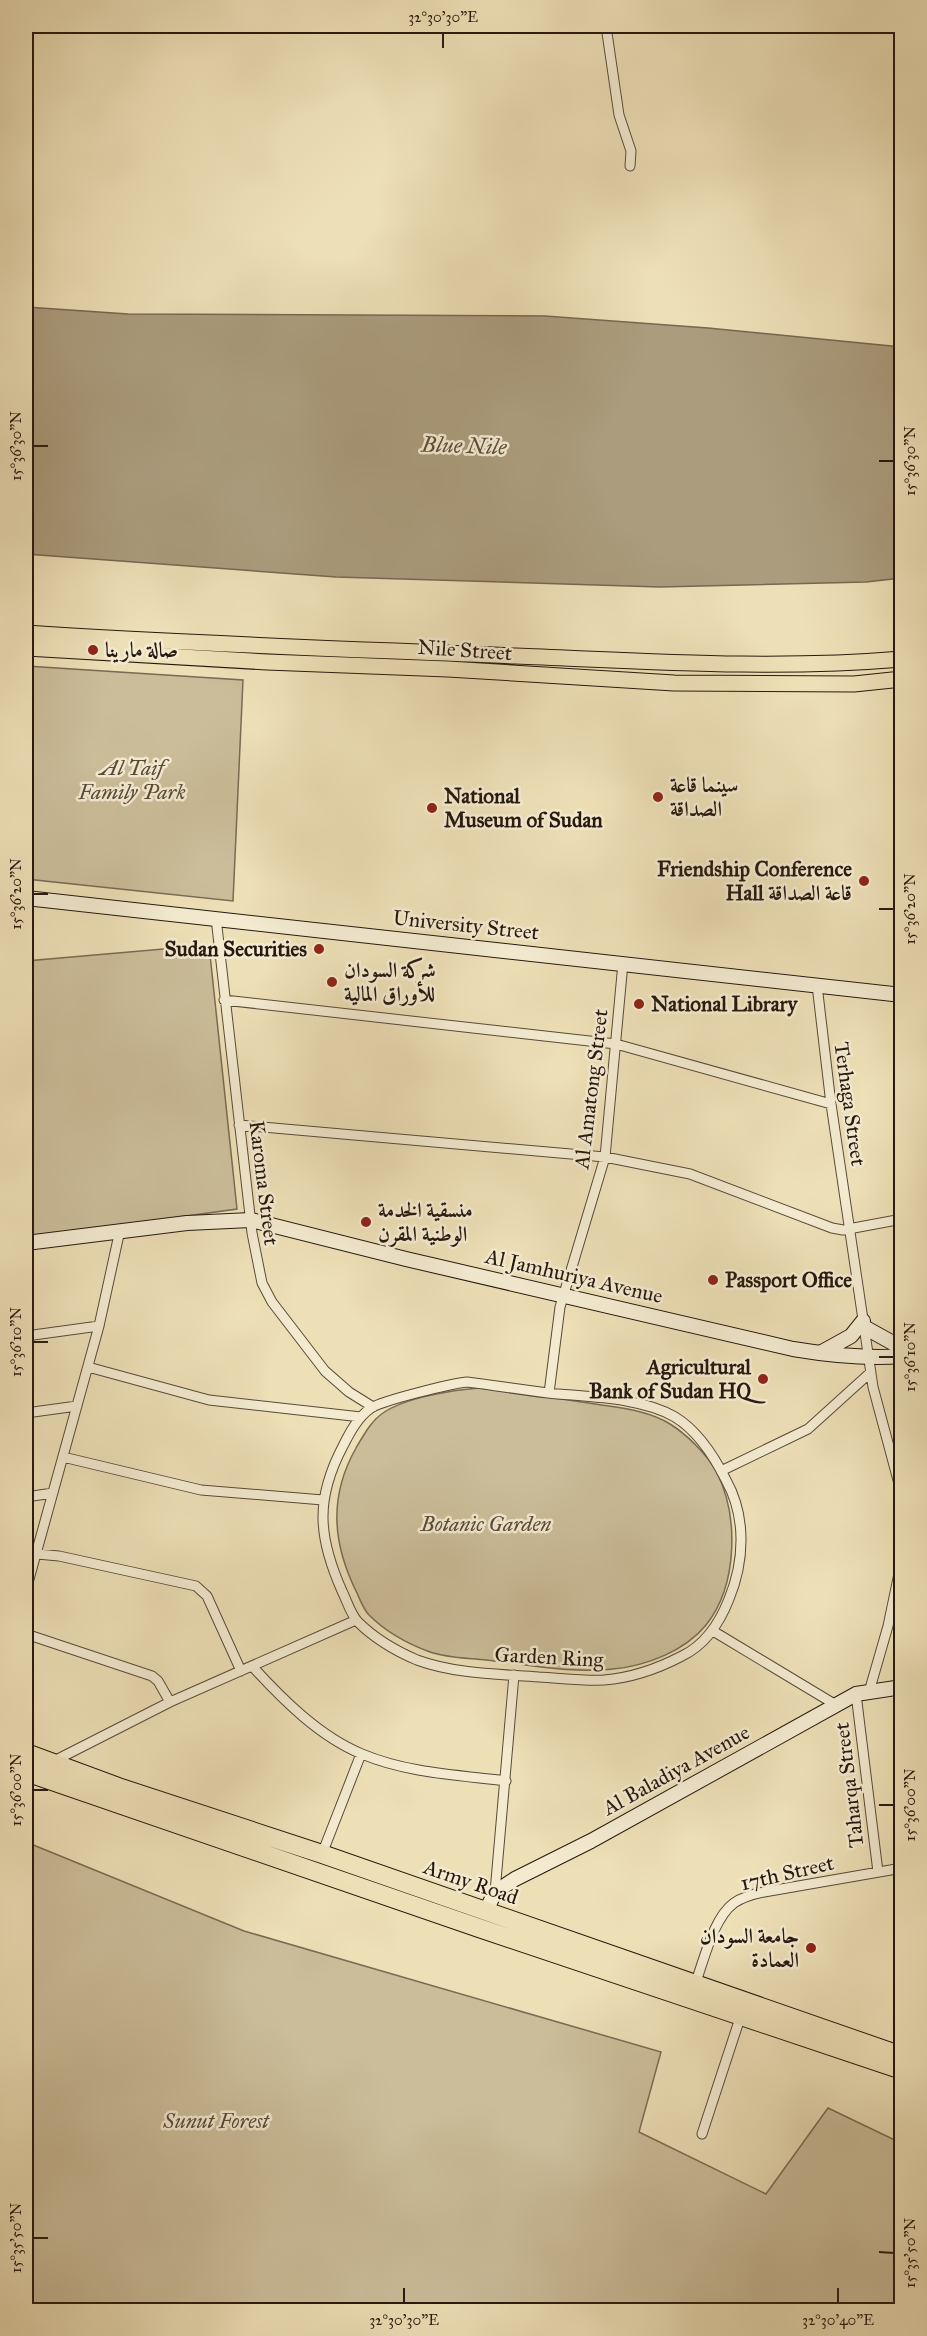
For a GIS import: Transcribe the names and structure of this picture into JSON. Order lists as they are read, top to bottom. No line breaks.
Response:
{"streets":{"highway":["Army Road"],"main road":["Nile Street","University Street","Al Jamhuriya Avenue","Al Baladiya Avenue"],"street":["Al Amatong Street","Terhaga Street","Karoma Street","Garden Ring","Taharqa Street","17th Street"]},"crossings":[["University Street","Al Amatong Street"],["University Street","Terhaga Street"],["University Street","Karoma Street"],["Al Amatong Street","Al Jamhuriya Avenue"],["Al Amatong Street","Garden Ring"],["Terhaga Street","Al Jamhuriya Avenue"],["Karoma Street","Al Jamhuriya Avenue"],["Karoma Street","Garden Ring"],["Al Baladiya Avenue","Taharqa Street"],["Taharqa Street","17th Street"],["17th Street","Army Road"]],"water":["Blue Nile"],"parks":["Al Taif Family Park","Botanic Garden","Sunut Forest"],"places":["صالة مارينا","سينما قاعة الصداقة","National Museum of Sudan","Friendship Conference Hall قاعة الصداقة","Sudan Securities","شركة السودان للأوراق المالية","National Library","منسقية الخدمة الوطنية المقرن","Passport Office","Agricultural Bank of Sudan HQ","جامعة السودان العمادة"],"coordinates":["32°30'30\"E","15°36'30\"N","15°36'20\"N","15°36'10\"N","15°36'00\"N","15°35'50\"N","32°30'40\"E"]}
